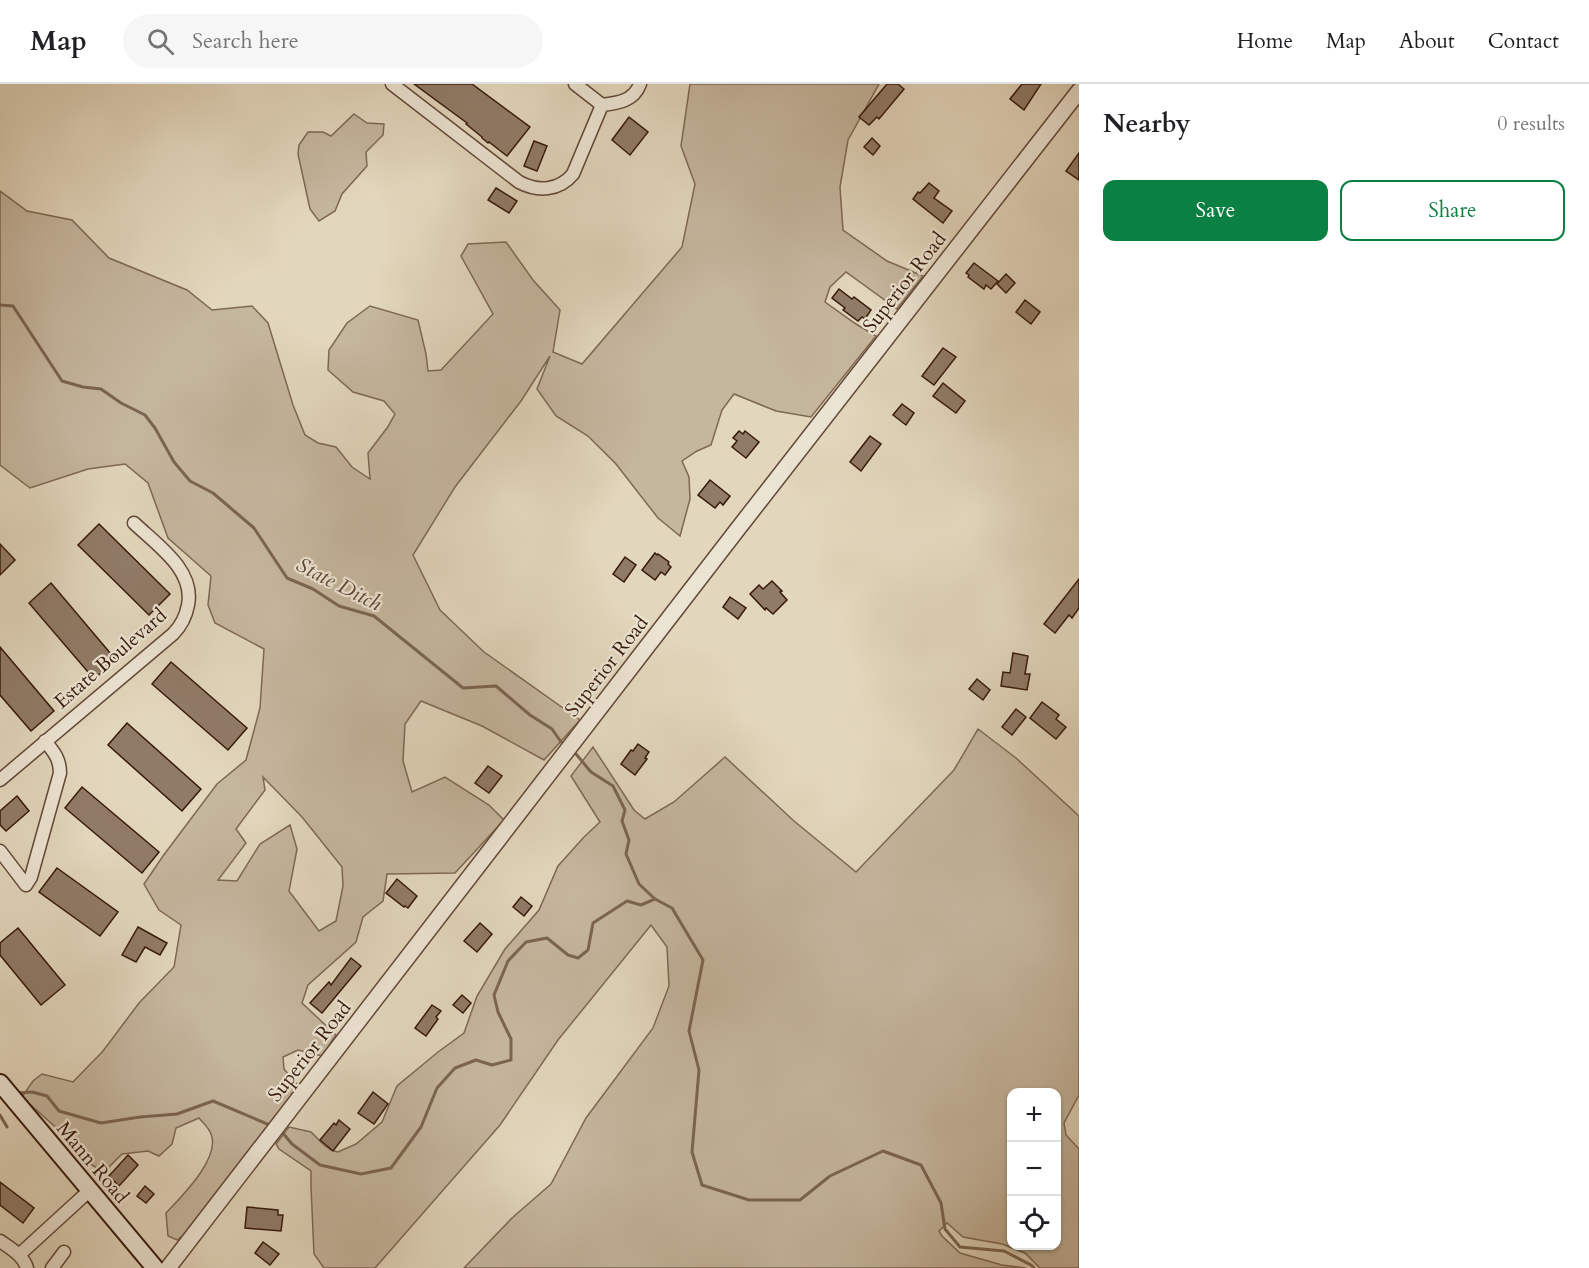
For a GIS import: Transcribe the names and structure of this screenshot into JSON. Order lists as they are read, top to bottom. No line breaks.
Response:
{"streets":{"main road":["Mann Road"],"street":["Superior Road","Estate Boulevard"]},"water":["State Ditch"],"page":{"header":"Map","search":"Search here","nav":["Home","Map","About","Contact"],"heading":["Nearby","0 results"],"buttons":["Save","Share"],"map_buttons":["+","−"]}}
